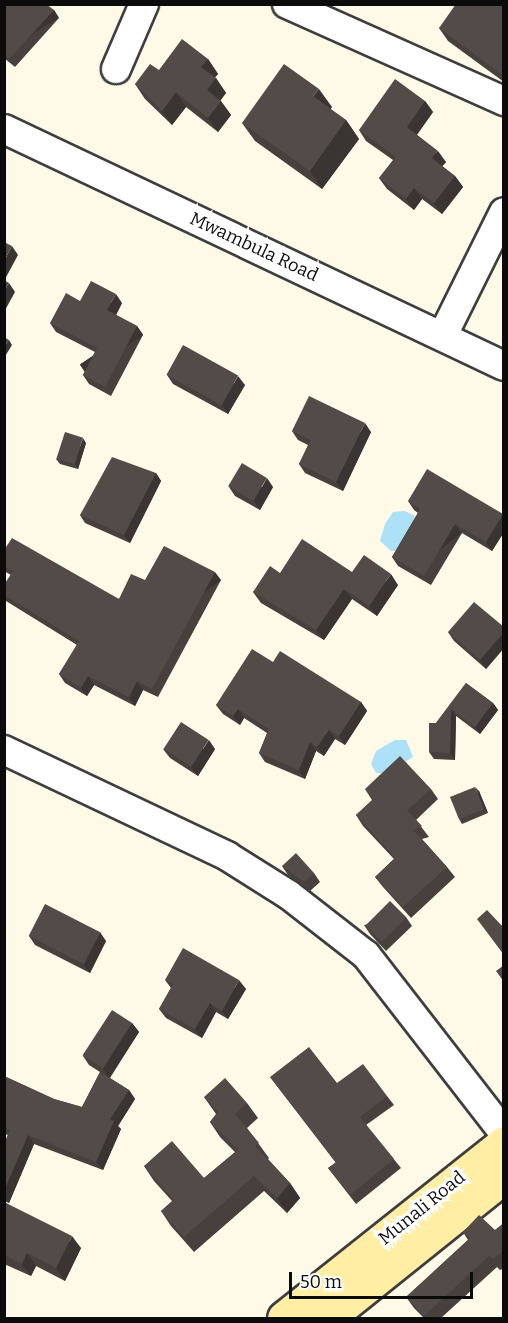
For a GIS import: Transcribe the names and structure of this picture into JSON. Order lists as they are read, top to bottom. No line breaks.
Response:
{"streets":{"main road":["Munali Road"],"street":["Mwambula Road"]},"scale_bar":"50 m"}
